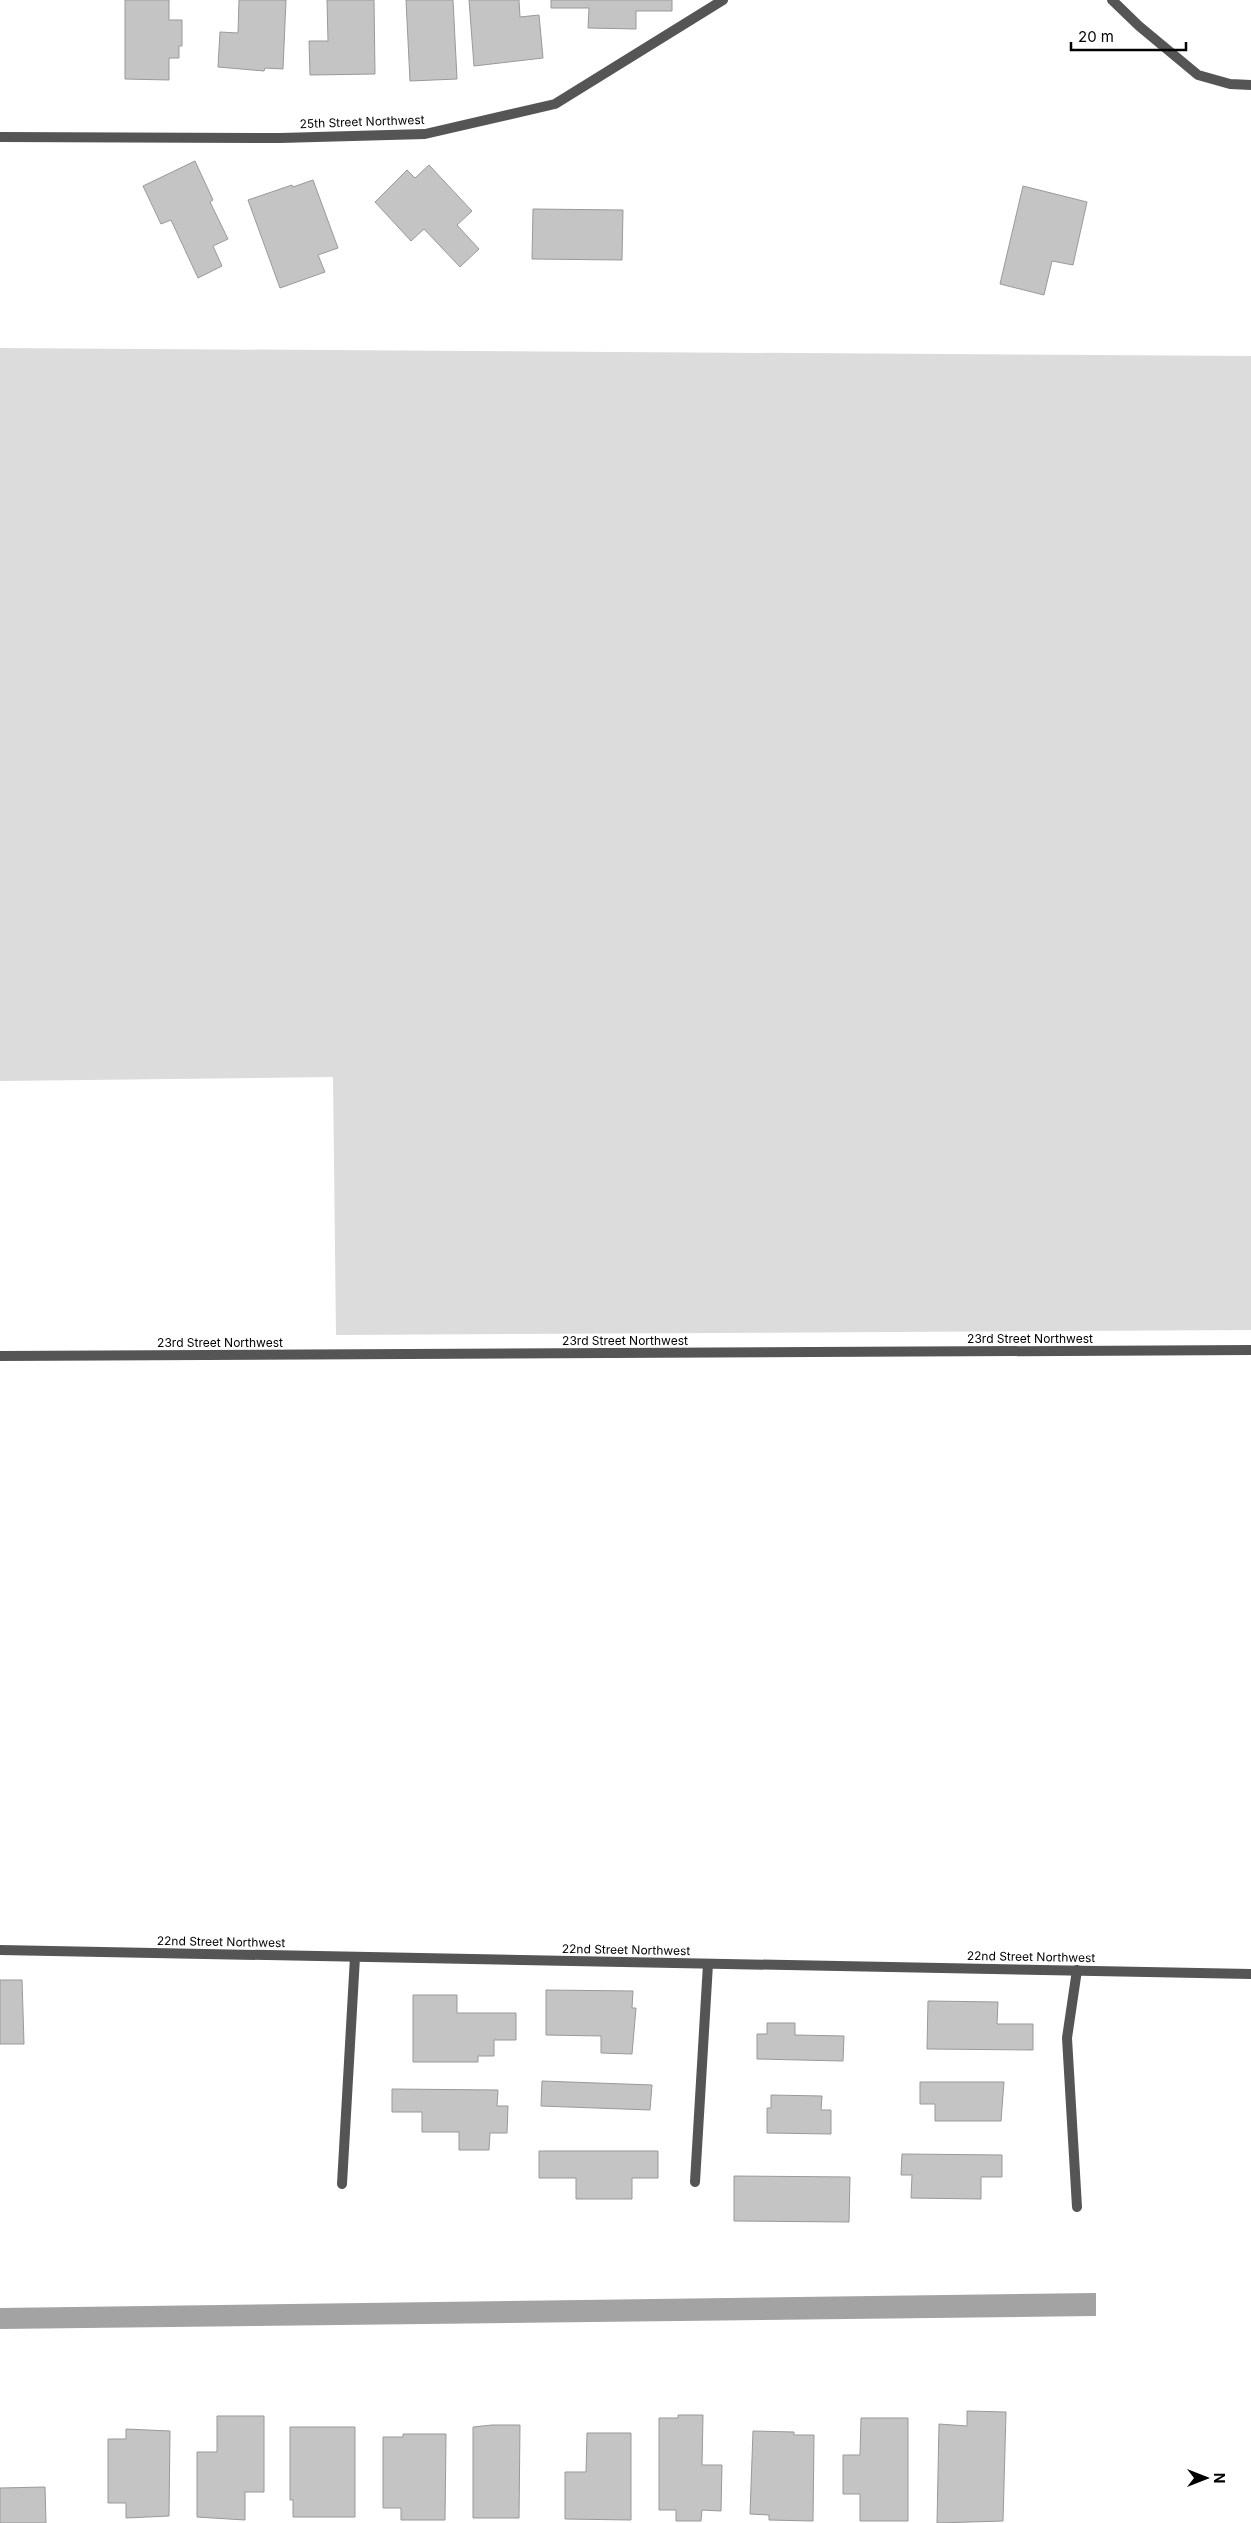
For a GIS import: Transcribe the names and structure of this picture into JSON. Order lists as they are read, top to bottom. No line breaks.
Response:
{"streets":{"street":["25th Street Northwest","23rd Street Northwest","22nd Street Northwest"]},"scale_bar":"20 m","north":"right"}
